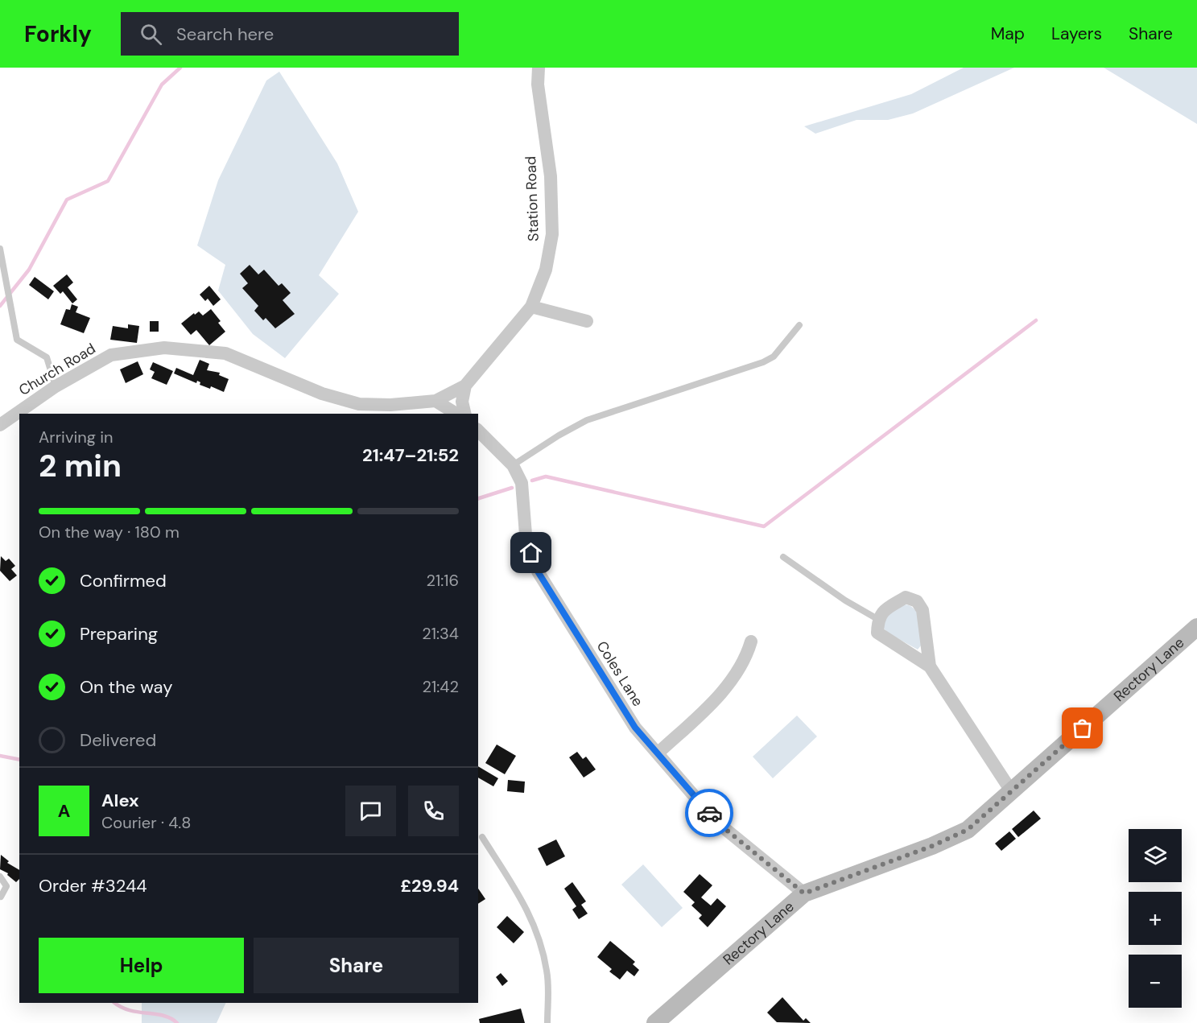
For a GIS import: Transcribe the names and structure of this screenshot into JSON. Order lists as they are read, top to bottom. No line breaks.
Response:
{"streets":{"street":["Station Road","Church Road","Rectory Lane","Coles Lane"]},"crossings":[["Station Road","Church Road"],["Rectory Lane","Coles Lane"]],"page":{"header":"Forkly","search":"Search here","nav":["Map","Layers","Share"],"heading":["2 min","Arriving in","21:47–21:52"],"panel":["Alex","Courier · 4.8","Order #3244","£29.94"],"bar":"On the way · 180 m","list":[["Confirmed","21:16"],["Preparing","21:34"],["On the way","21:42"],"Delivered"],"round":"A","map_buttons":["+","−"],"buttons":["Help","Share"]}}
